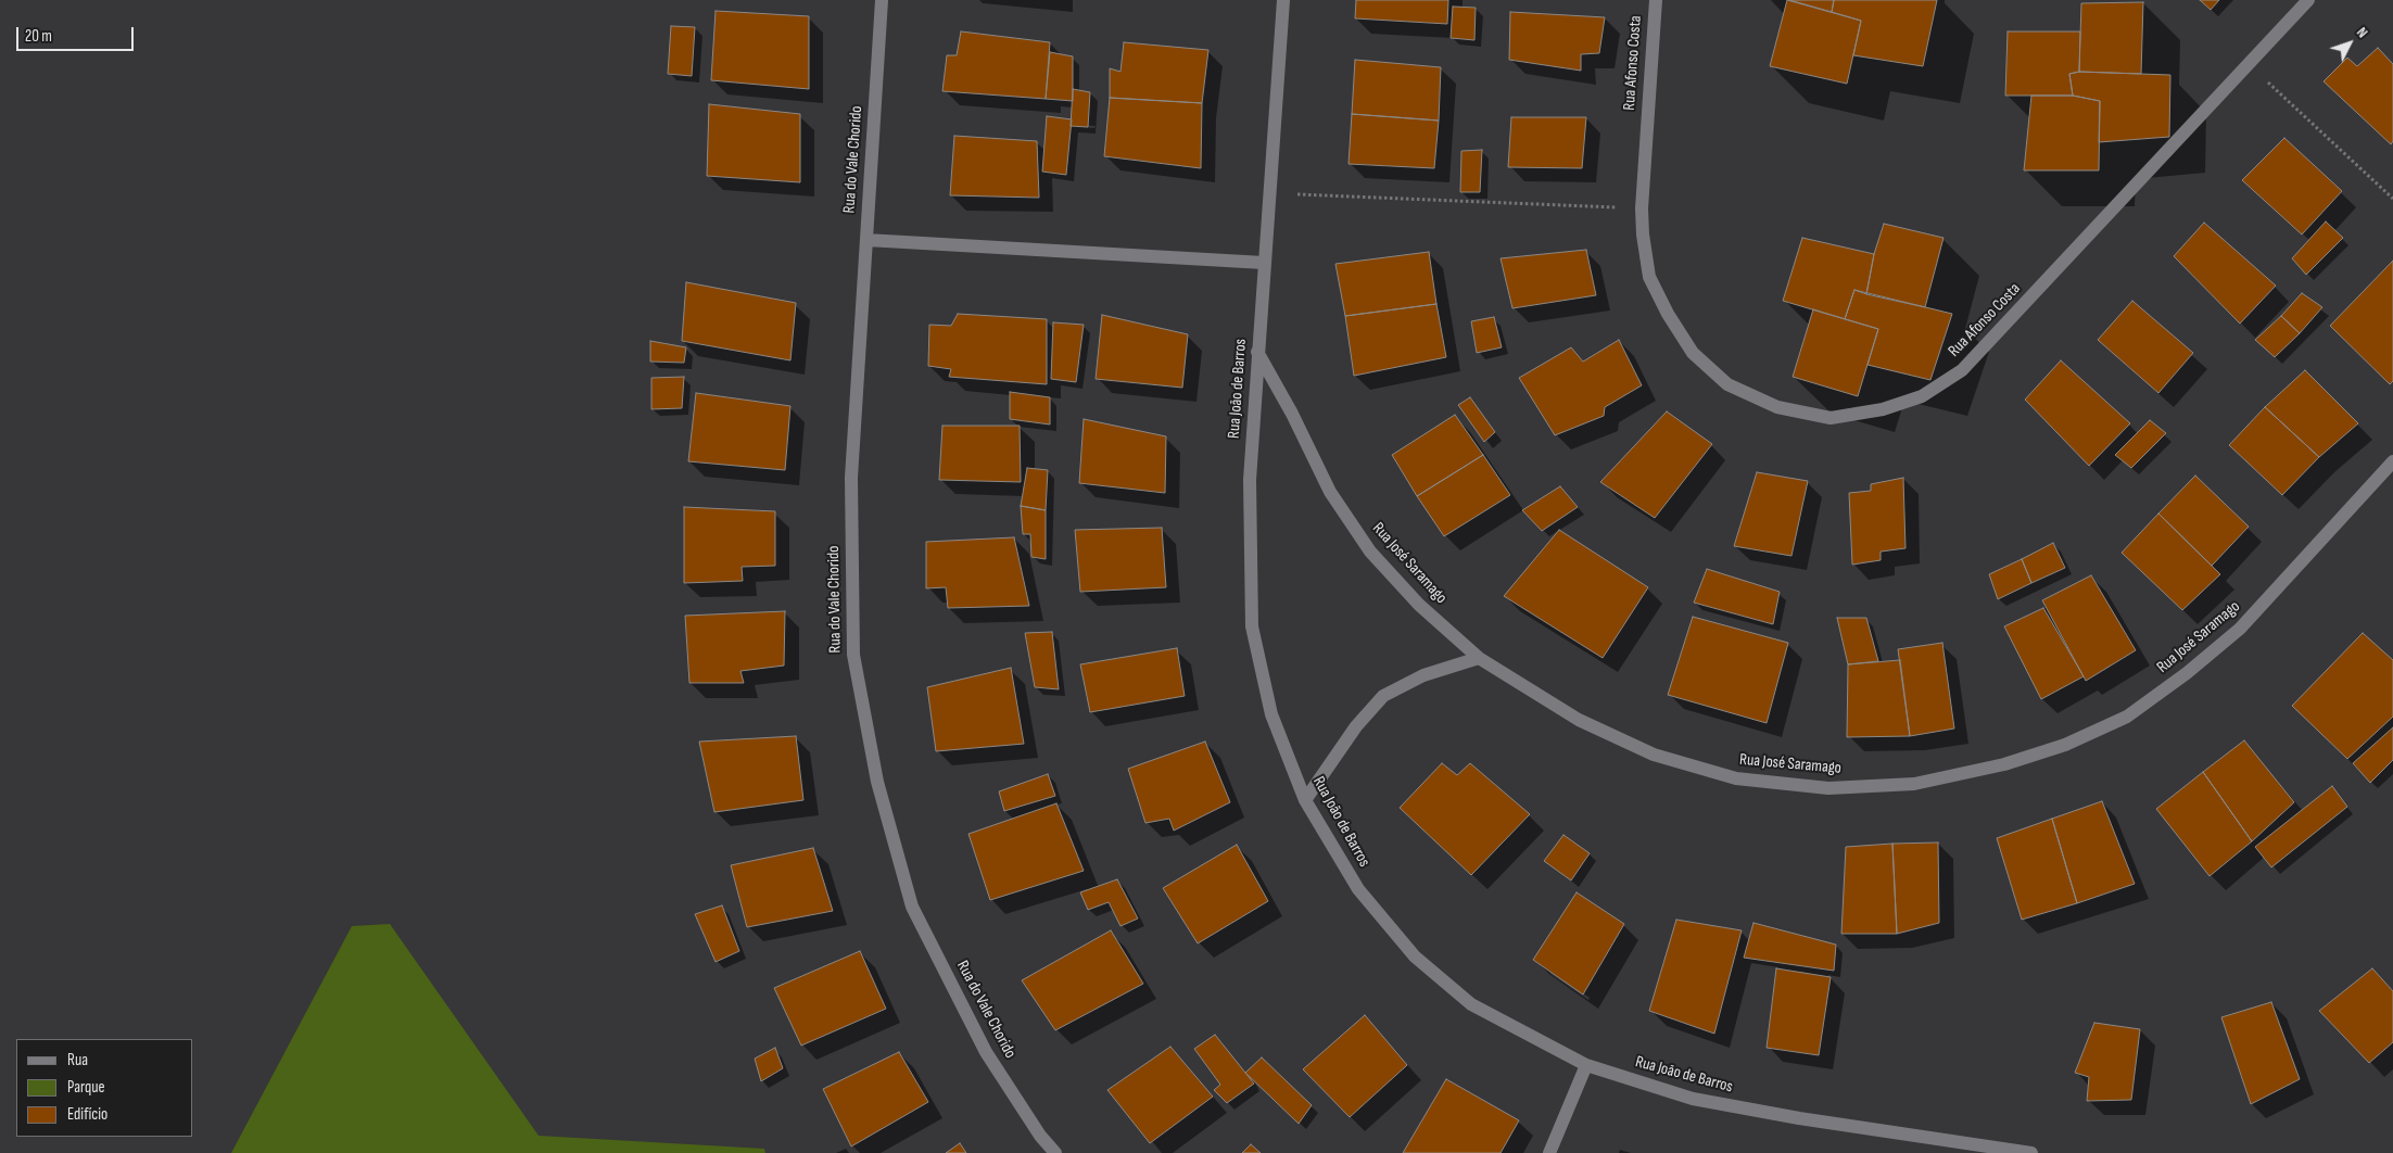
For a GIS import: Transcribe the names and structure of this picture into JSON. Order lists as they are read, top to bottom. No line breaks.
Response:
{"streets":{"street":["Rua Afonso Costa","Rua do Vale Chorido","Rua João de Barros","Rua José Saramago"]},"crossings":[["Rua João de Barros","Rua José Saramago"]],"legend":["Rua","Parque","Edifício"],"scale_bar":"20 m","north":"top right"}
